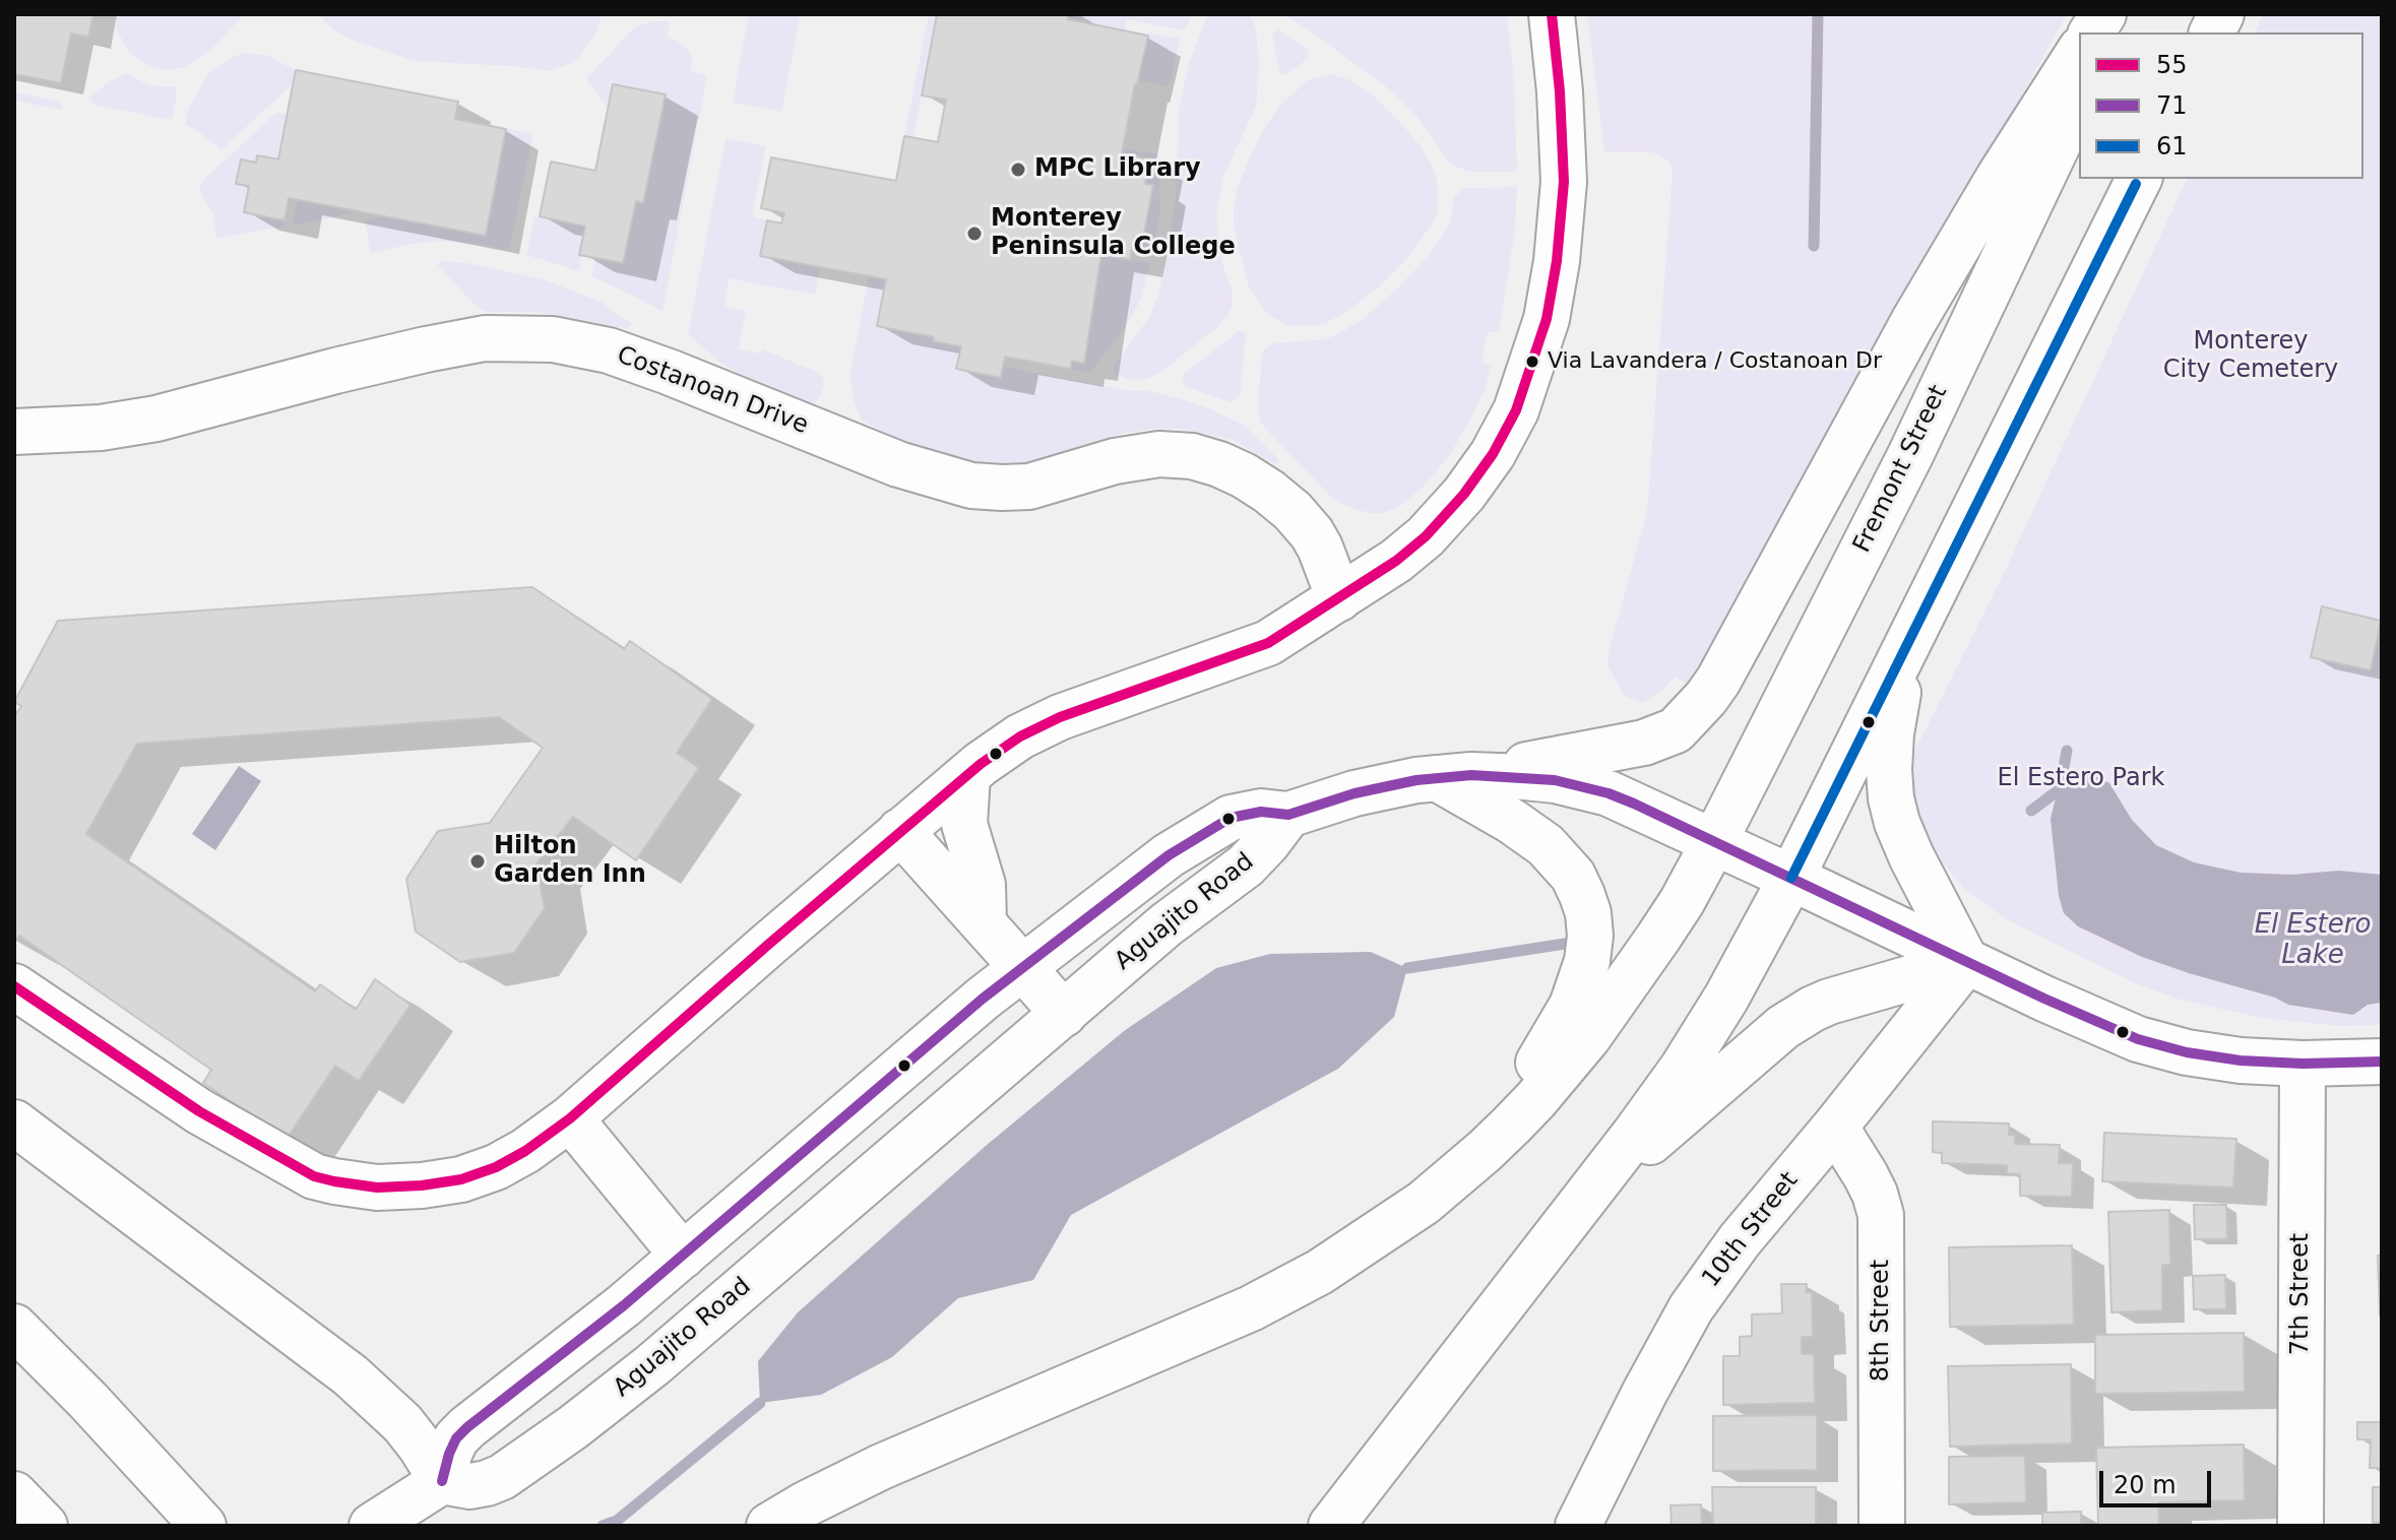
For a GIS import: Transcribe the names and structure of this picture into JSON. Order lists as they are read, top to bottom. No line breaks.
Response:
{"streets":{"main road":["Costanoan Drive","Fremont Street","Aguajito Road","10th Street","7th Street","8th Street"]},"crossings":[["10th Street","8th Street"]],"water":["El Estero Lake"],"parks":["Monterey City Cemetery","El Estero Park"],"places":["MPC Library","Monterey Peninsula College","Via Lavandera / Costanoan Dr","Hilton Garden Inn"],"lines":["transit line 55","transit line 61","transit line 71"],"legend":["55","71","61"],"scale_bar":"20 m"}
